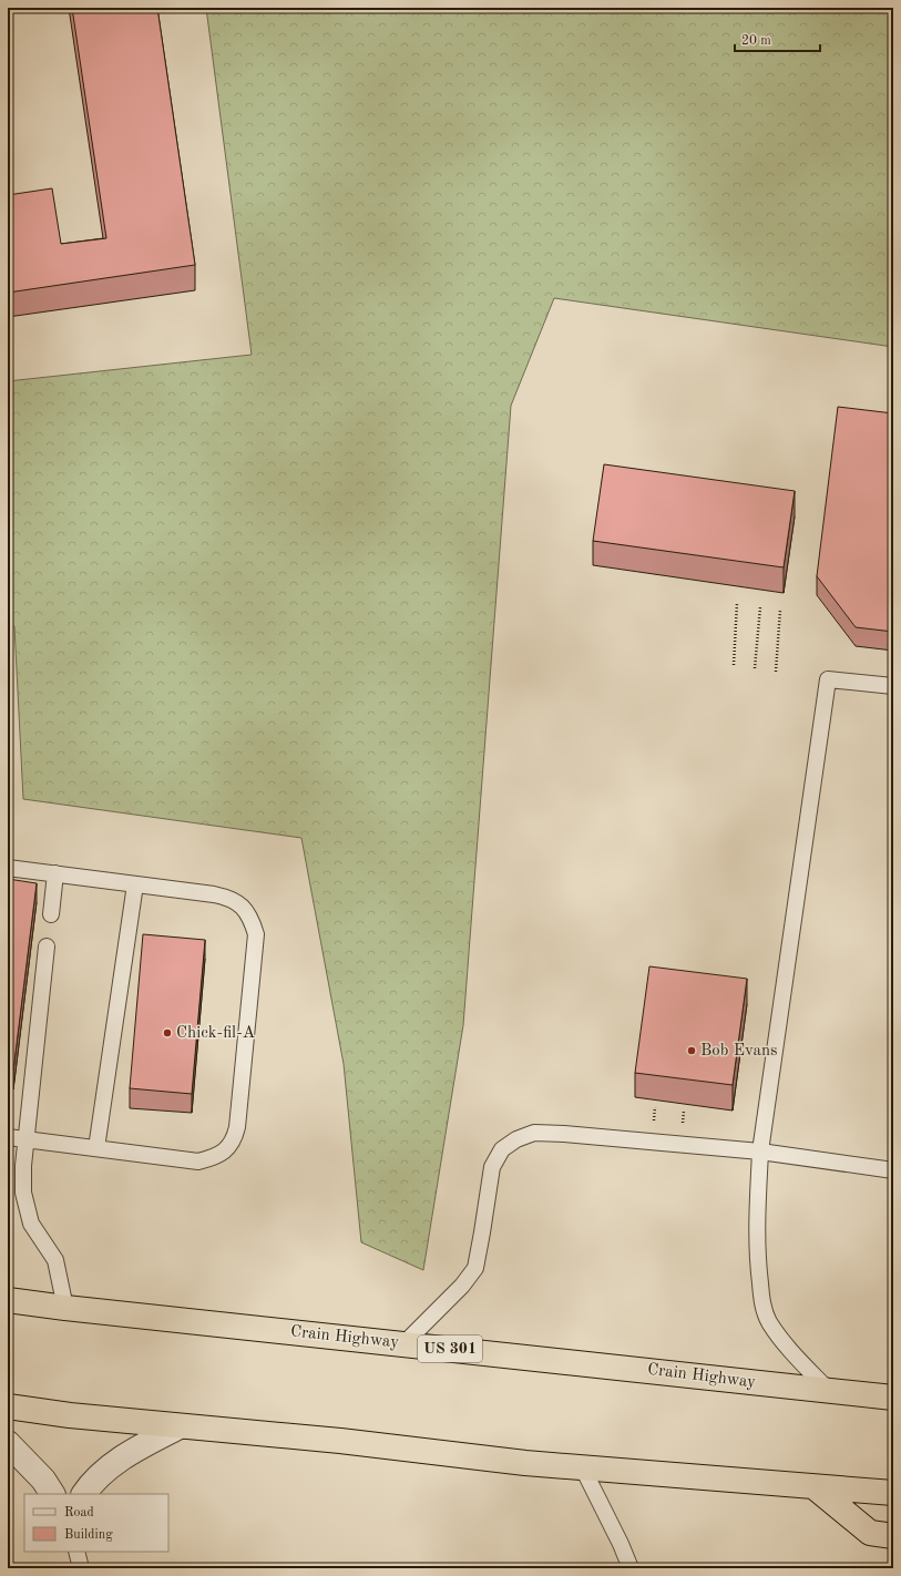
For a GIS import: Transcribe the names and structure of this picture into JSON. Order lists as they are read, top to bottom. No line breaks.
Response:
{"streets":{"highway":["Crain Highway","US 301"]},"places":["Chick-fil-A","Bob Evans"],"legend":["Road","Building"],"scale_bar":"20 m"}
